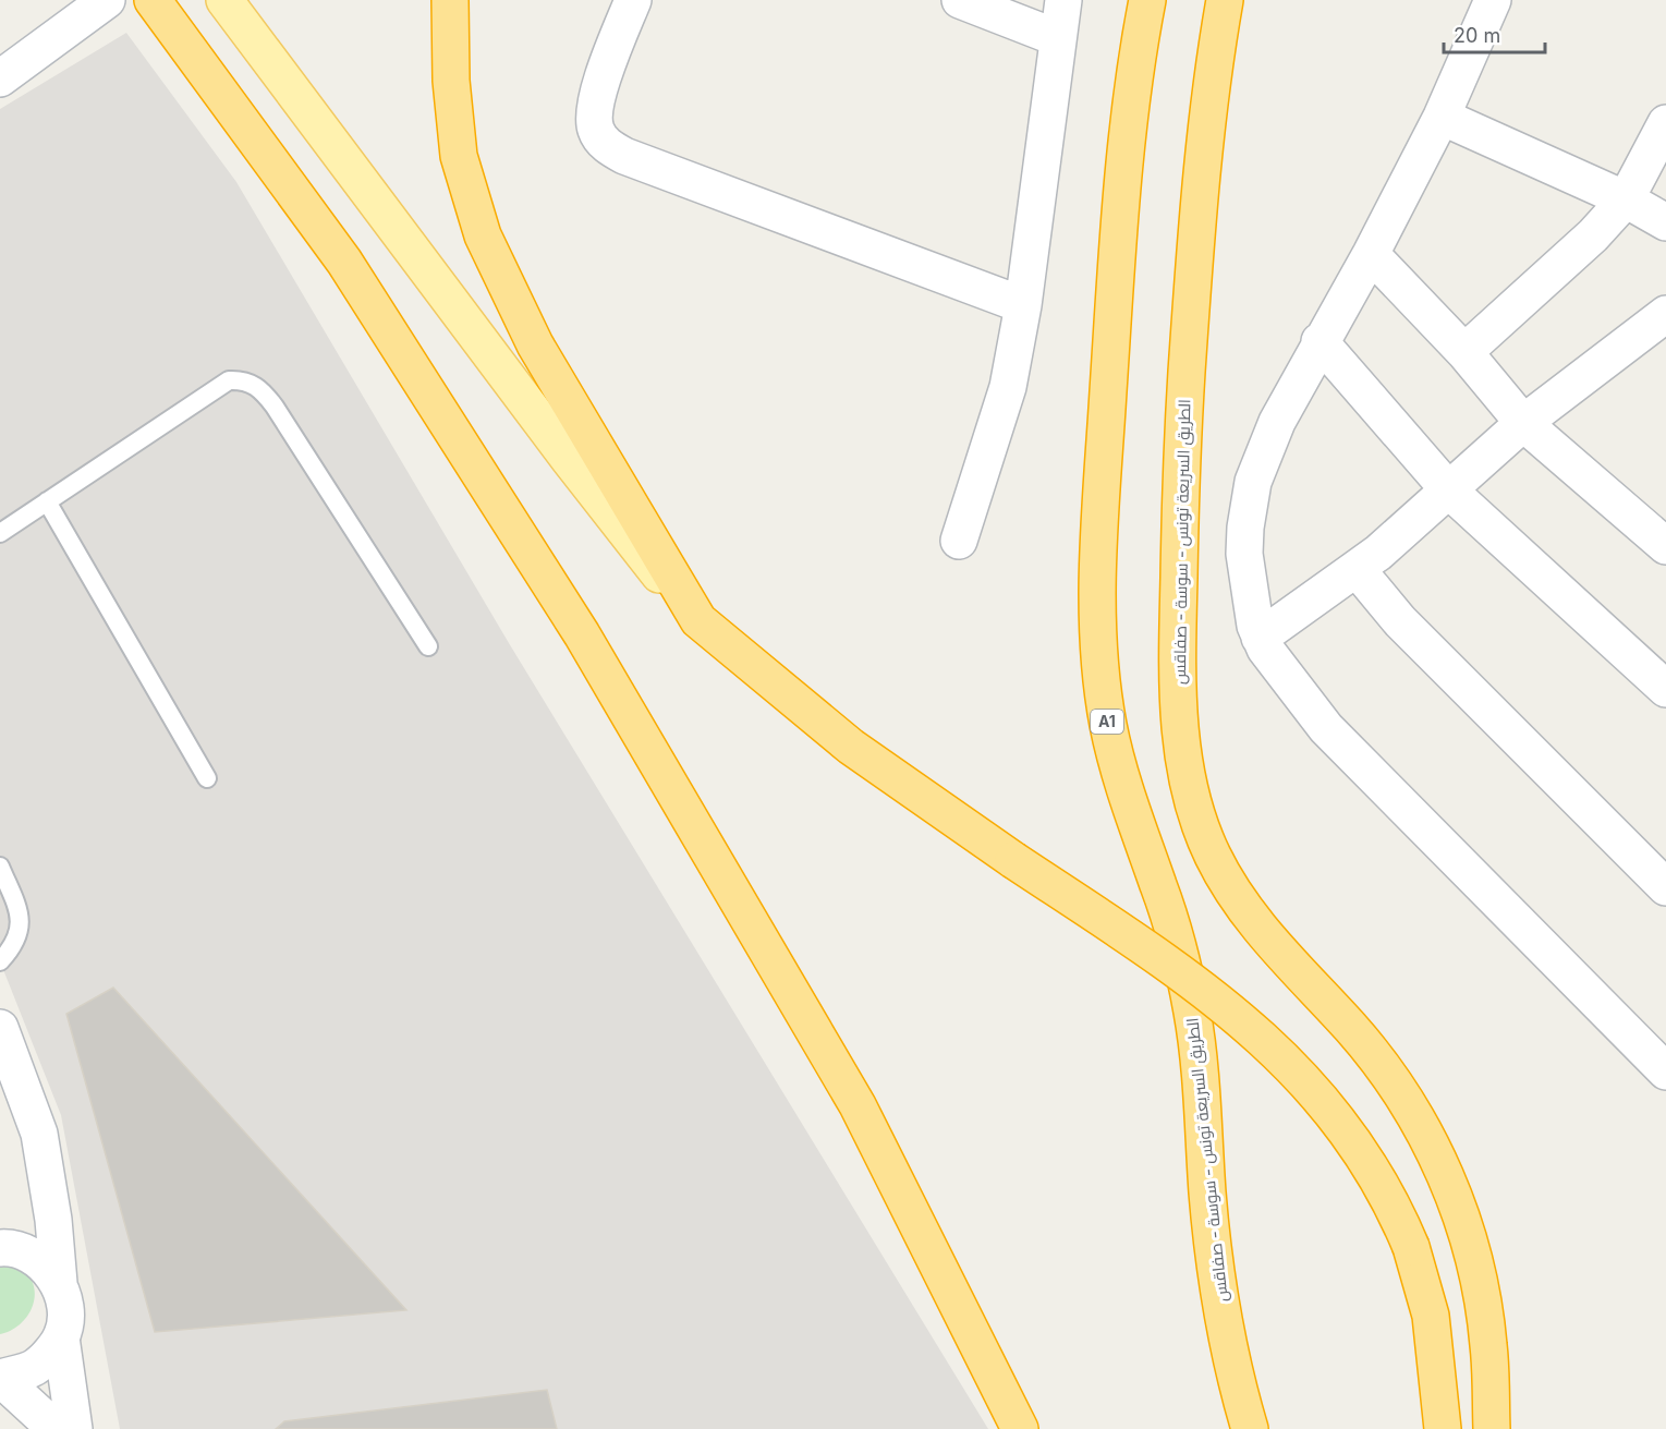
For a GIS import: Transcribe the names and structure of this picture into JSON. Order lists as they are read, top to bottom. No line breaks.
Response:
{"streets":{"highway":["الطريق السريعة تونس - سوسة - صفاقس","A1"]},"scale_bar":"20 m"}
